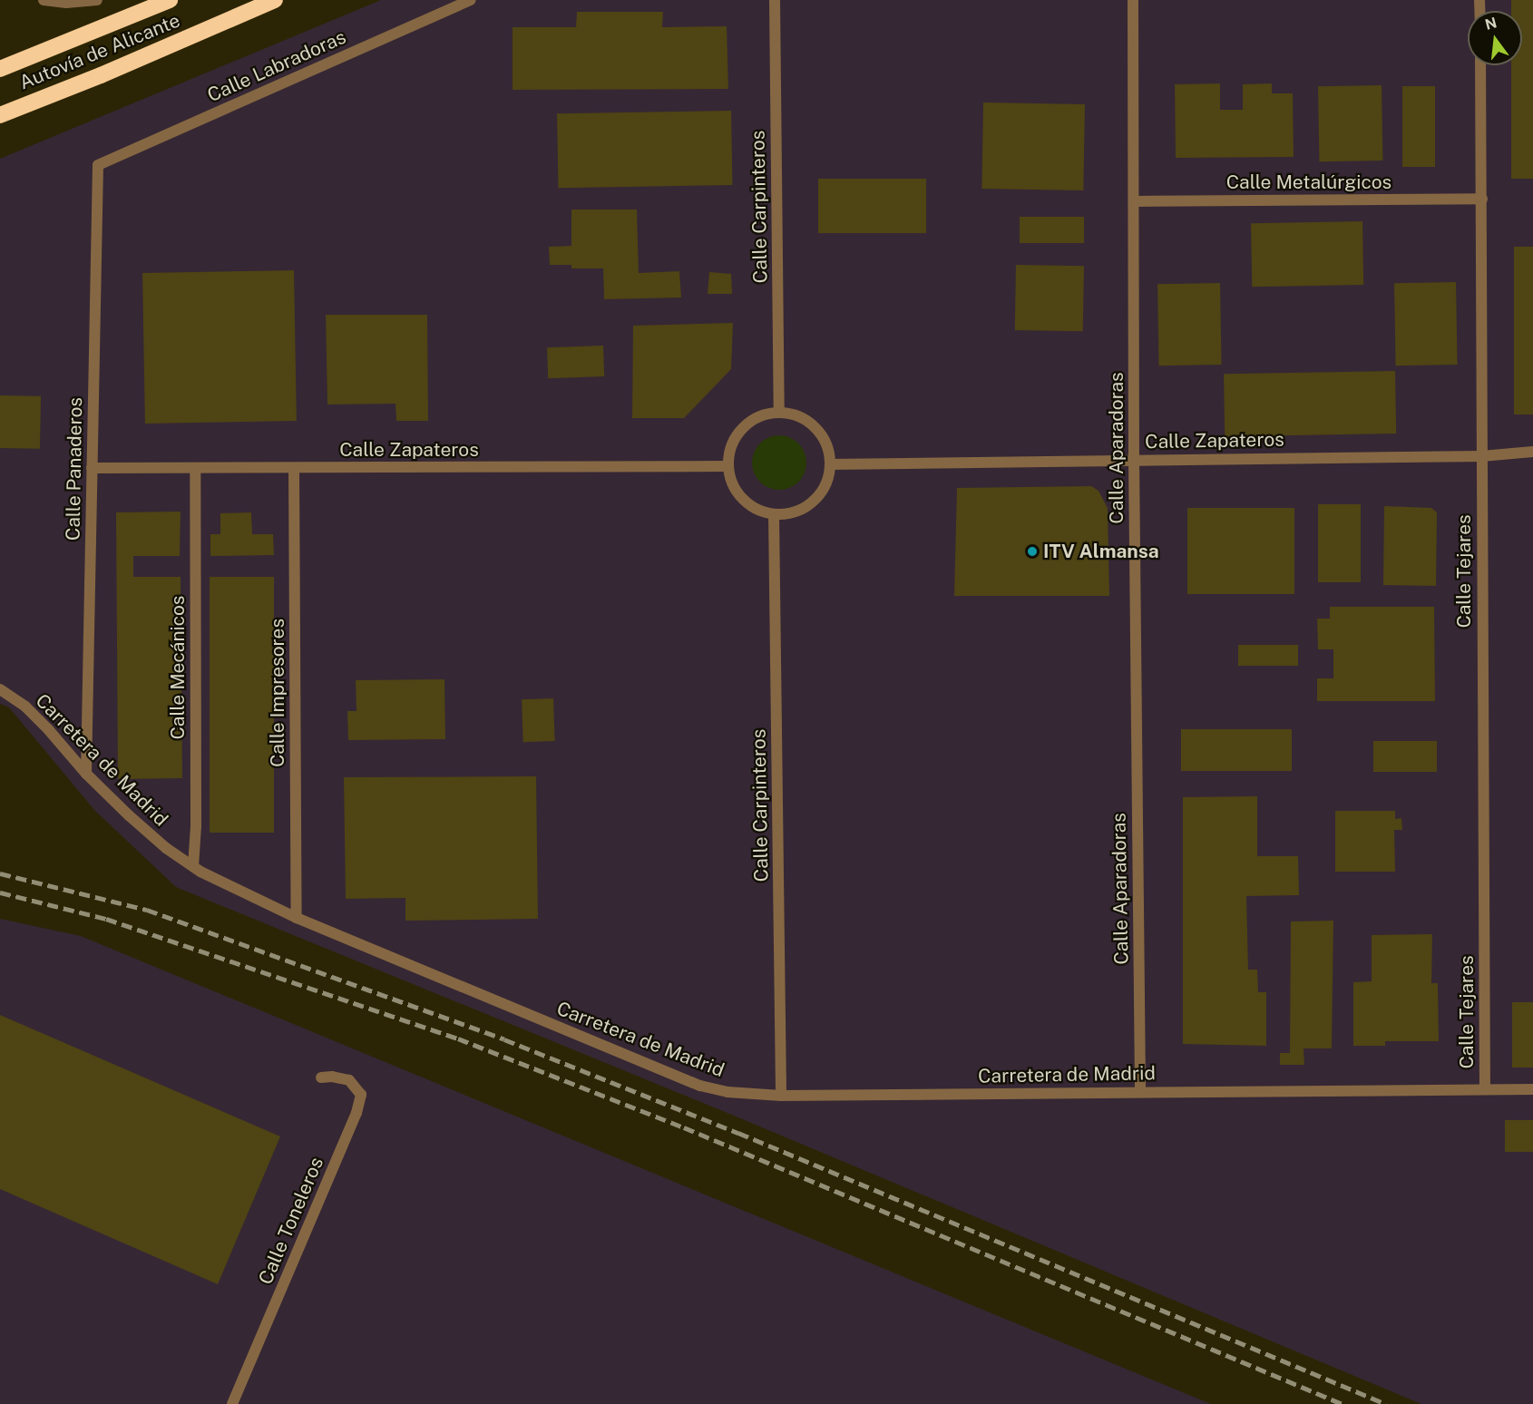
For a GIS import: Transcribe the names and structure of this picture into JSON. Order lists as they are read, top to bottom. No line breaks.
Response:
{"streets":{"highway":["Autovía de Alicante"],"street":["Calle Labradoras","Calle Metalúrgicos","Calle Carpinteros","Calle Zapateros","Calle Aparadoras","Calle Panaderos","Calle Tejares","Calle Mecánicos","Calle Impresores","Carretera de Madrid","Calle Toneleros"]},"crossings":[["Calle Labradoras","Calle Panaderos"],["Calle Metalúrgicos","Calle Aparadoras"],["Calle Metalúrgicos","Calle Tejares"],["Calle Carpinteros","Calle Zapateros"],["Calle Carpinteros","Carretera de Madrid"],["Calle Zapateros","Calle Aparadoras"],["Calle Zapateros","Calle Panaderos"],["Calle Zapateros","Calle Tejares"],["Calle Zapateros","Calle Mecánicos"],["Calle Zapateros","Calle Impresores"],["Calle Aparadoras","Carretera de Madrid"],["Calle Panaderos","Carretera de Madrid"],["Calle Tejares","Carretera de Madrid"],["Calle Mecánicos","Carretera de Madrid"],["Calle Impresores","Carretera de Madrid"]],"places":["ITV Almansa"],"north":"top"}
